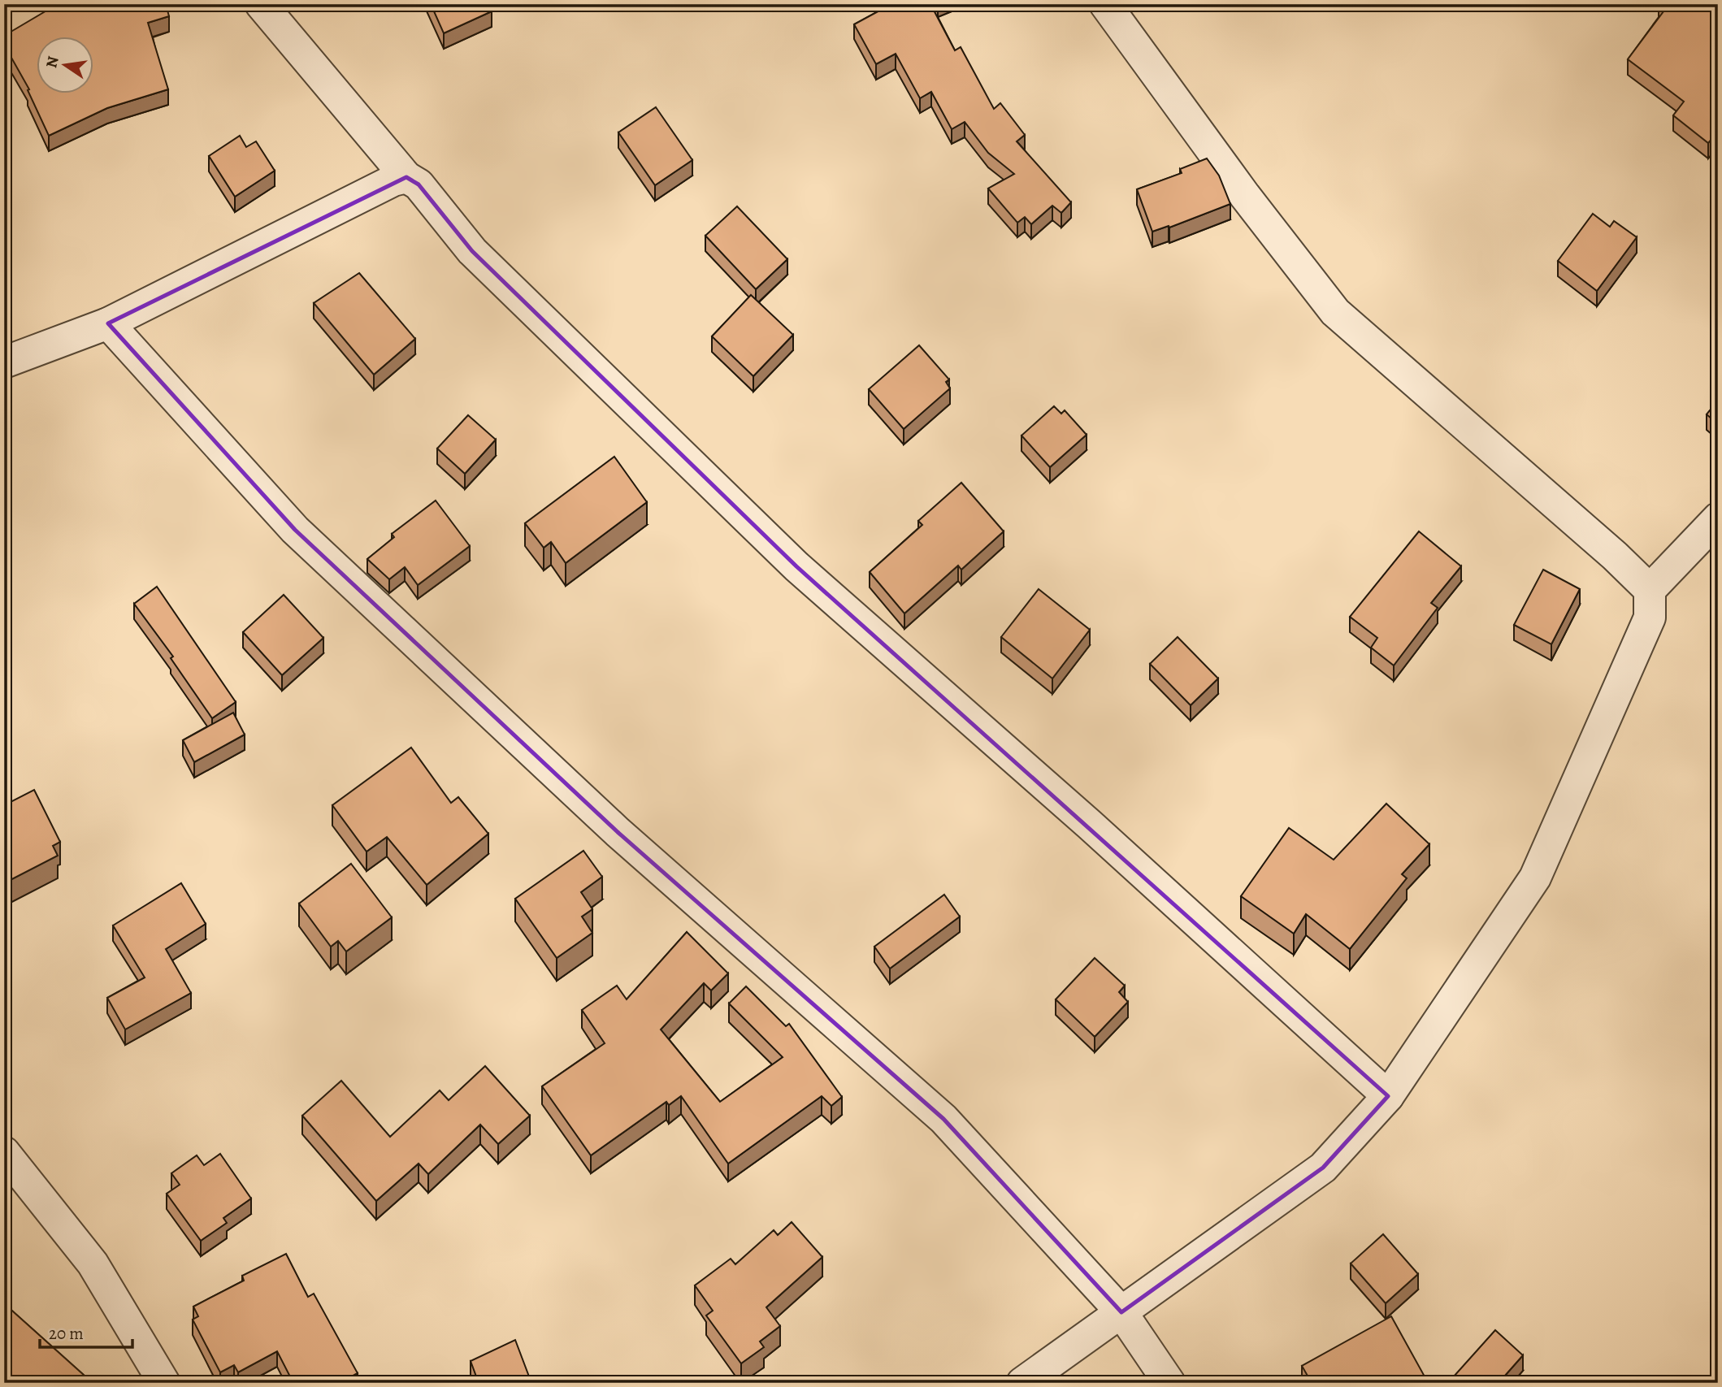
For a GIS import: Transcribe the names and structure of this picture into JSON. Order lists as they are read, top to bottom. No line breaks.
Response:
{"scale_bar":"20 m","north":"left"}
